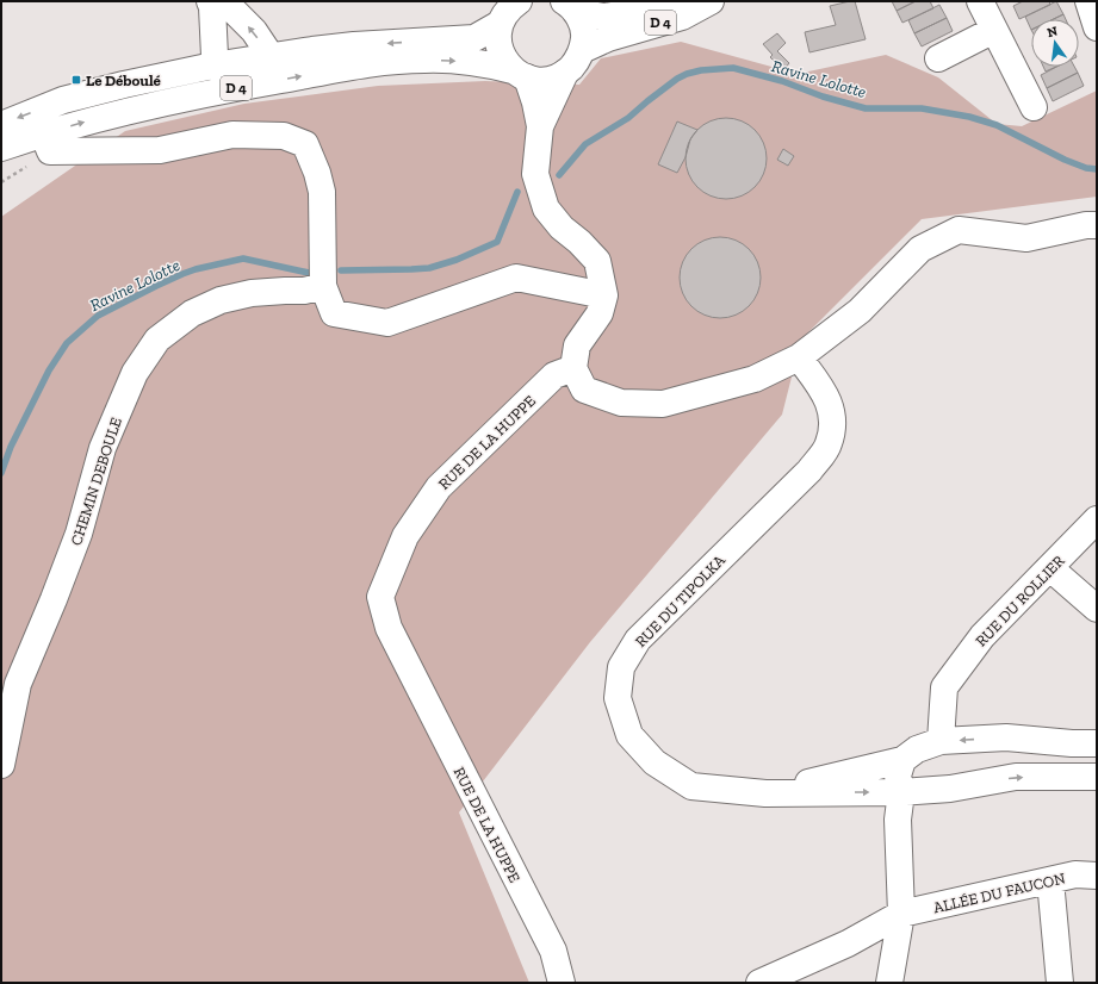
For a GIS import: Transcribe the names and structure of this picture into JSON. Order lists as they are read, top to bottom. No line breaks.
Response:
{"streets":{"street":["D 4","RUE DE LA HUPPE","CHEMIN DEBOULE","RUE DU TIPOLKA","RUE DU ROLLIER","ALLÉE DU FAUCON"]},"water":["Ravine Lolotte"],"places":{"transit":["Le Déboulé"]},"north":"top"}
